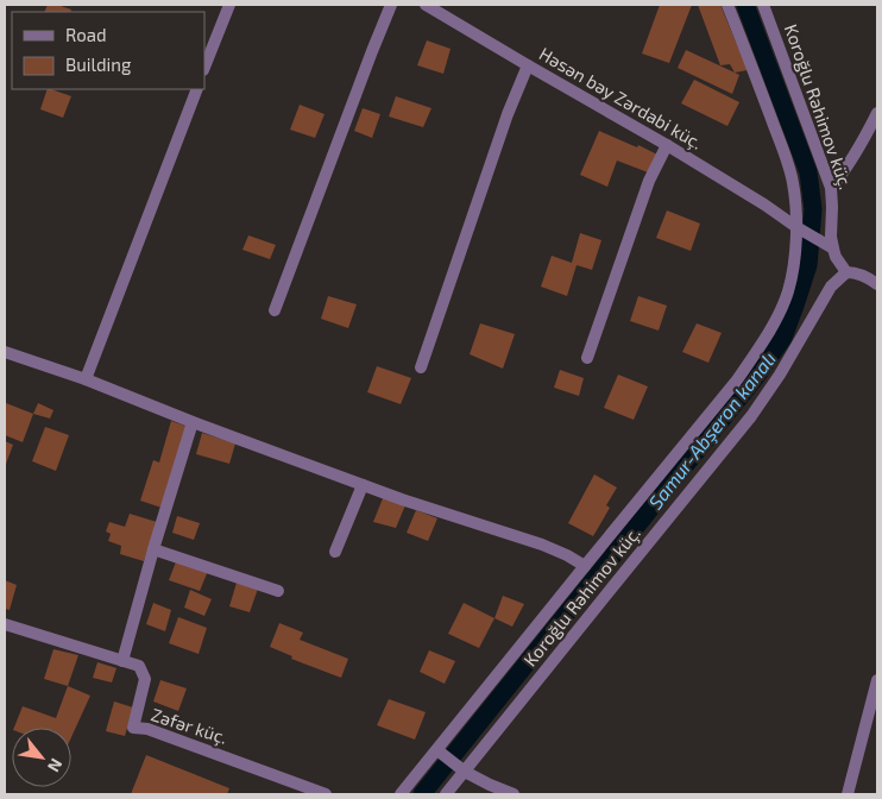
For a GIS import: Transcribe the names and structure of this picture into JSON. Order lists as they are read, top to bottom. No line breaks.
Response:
{"streets":{"street":["Həsən bəy Zərdabi küç.","Koroğlu Rəhimov küç.","Zəfər küç."]},"crossings":[["Həsən bəy Zərdabi küç.","Koroğlu Rəhimov küç."]],"water":["Samur-Abşeron kanalı"],"legend":["Road","Building"],"north":"bottom right"}
